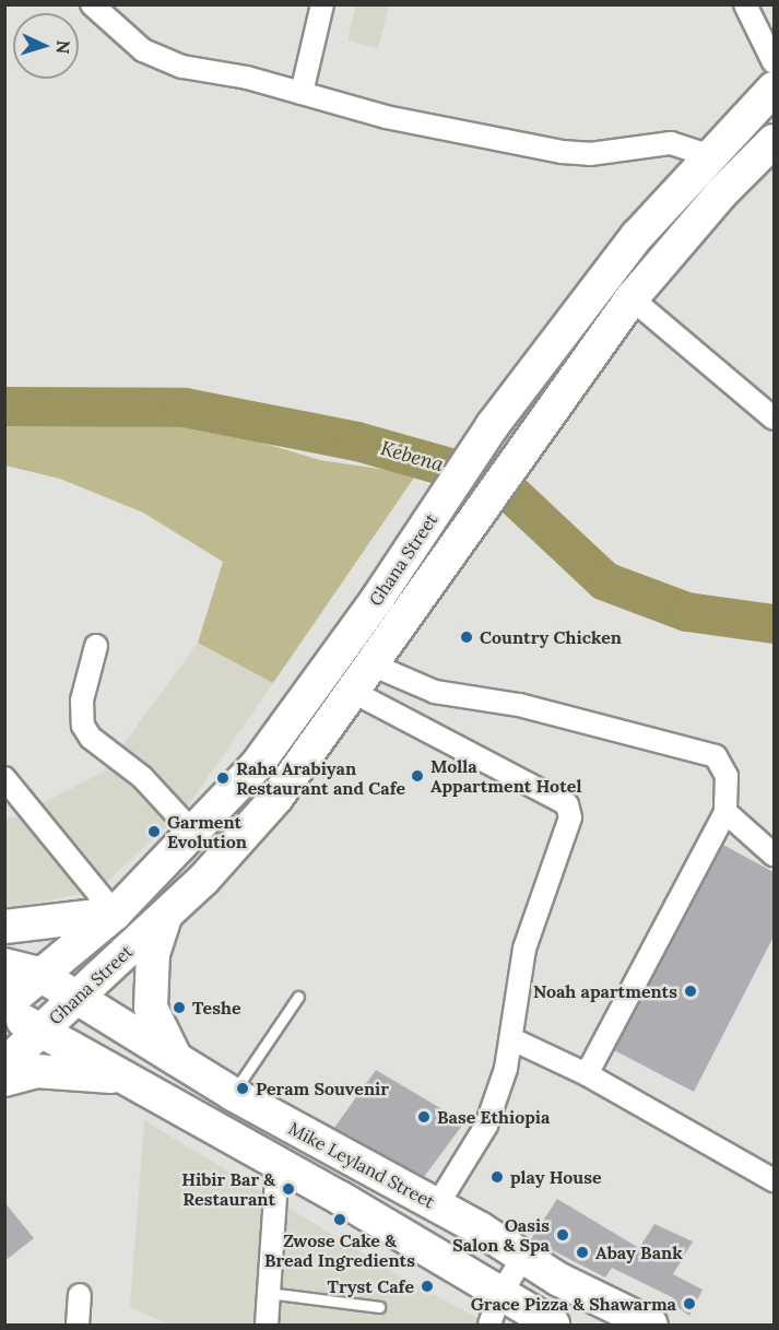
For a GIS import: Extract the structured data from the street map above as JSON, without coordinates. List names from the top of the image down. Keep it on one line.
{"streets":{"main road":["Ghana Street","Mike Leyland Street"]},"crossings":[["Ghana Street","Mike Leyland Street"]],"water":["Kebena"],"places":["Country Chicken","Molla Appartment Hotel","Raha Arabiyan Restaurant and Cafe","Garment Evolution","Noah apartments","Teshe","Peram Souvenir","Base Ethiopia","play House","Hibir Bar & Restaurant","Zwose Cake & Bread Ingredients","Oasis Salon & Spa","Abay Bank","Tryst Cafe","Grace Pizza & Shawarma"],"north":"right"}
